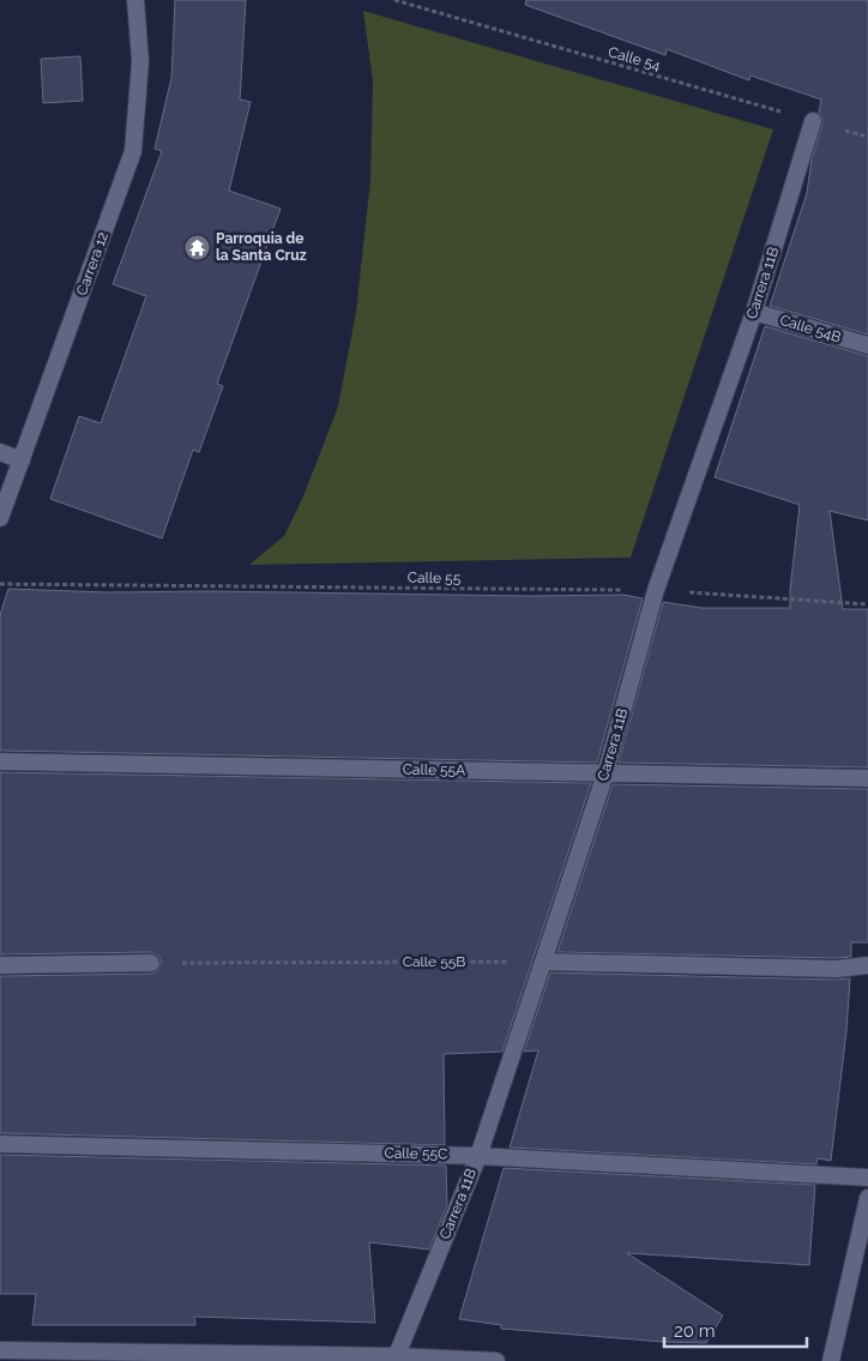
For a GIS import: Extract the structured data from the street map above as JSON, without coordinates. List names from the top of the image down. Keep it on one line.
{"streets":{"street":["Carrera 12","Carrera 11B","Calle 54B","Calle 55A","Calle 55C"],"path":["Calle 54","Calle 55","Calle 55B"]},"crossings":[["Calle 54","Carrera 11B"],["Carrera 11B","Calle 54B"],["Carrera 11B","Calle 55"],["Carrera 11B","Calle 55A"],["Carrera 11B","Calle 55B"],["Carrera 11B","Calle 55C"]],"places":{"temple":["Parroquia de la Santa Cruz"]},"scale_bar":"20 m"}
